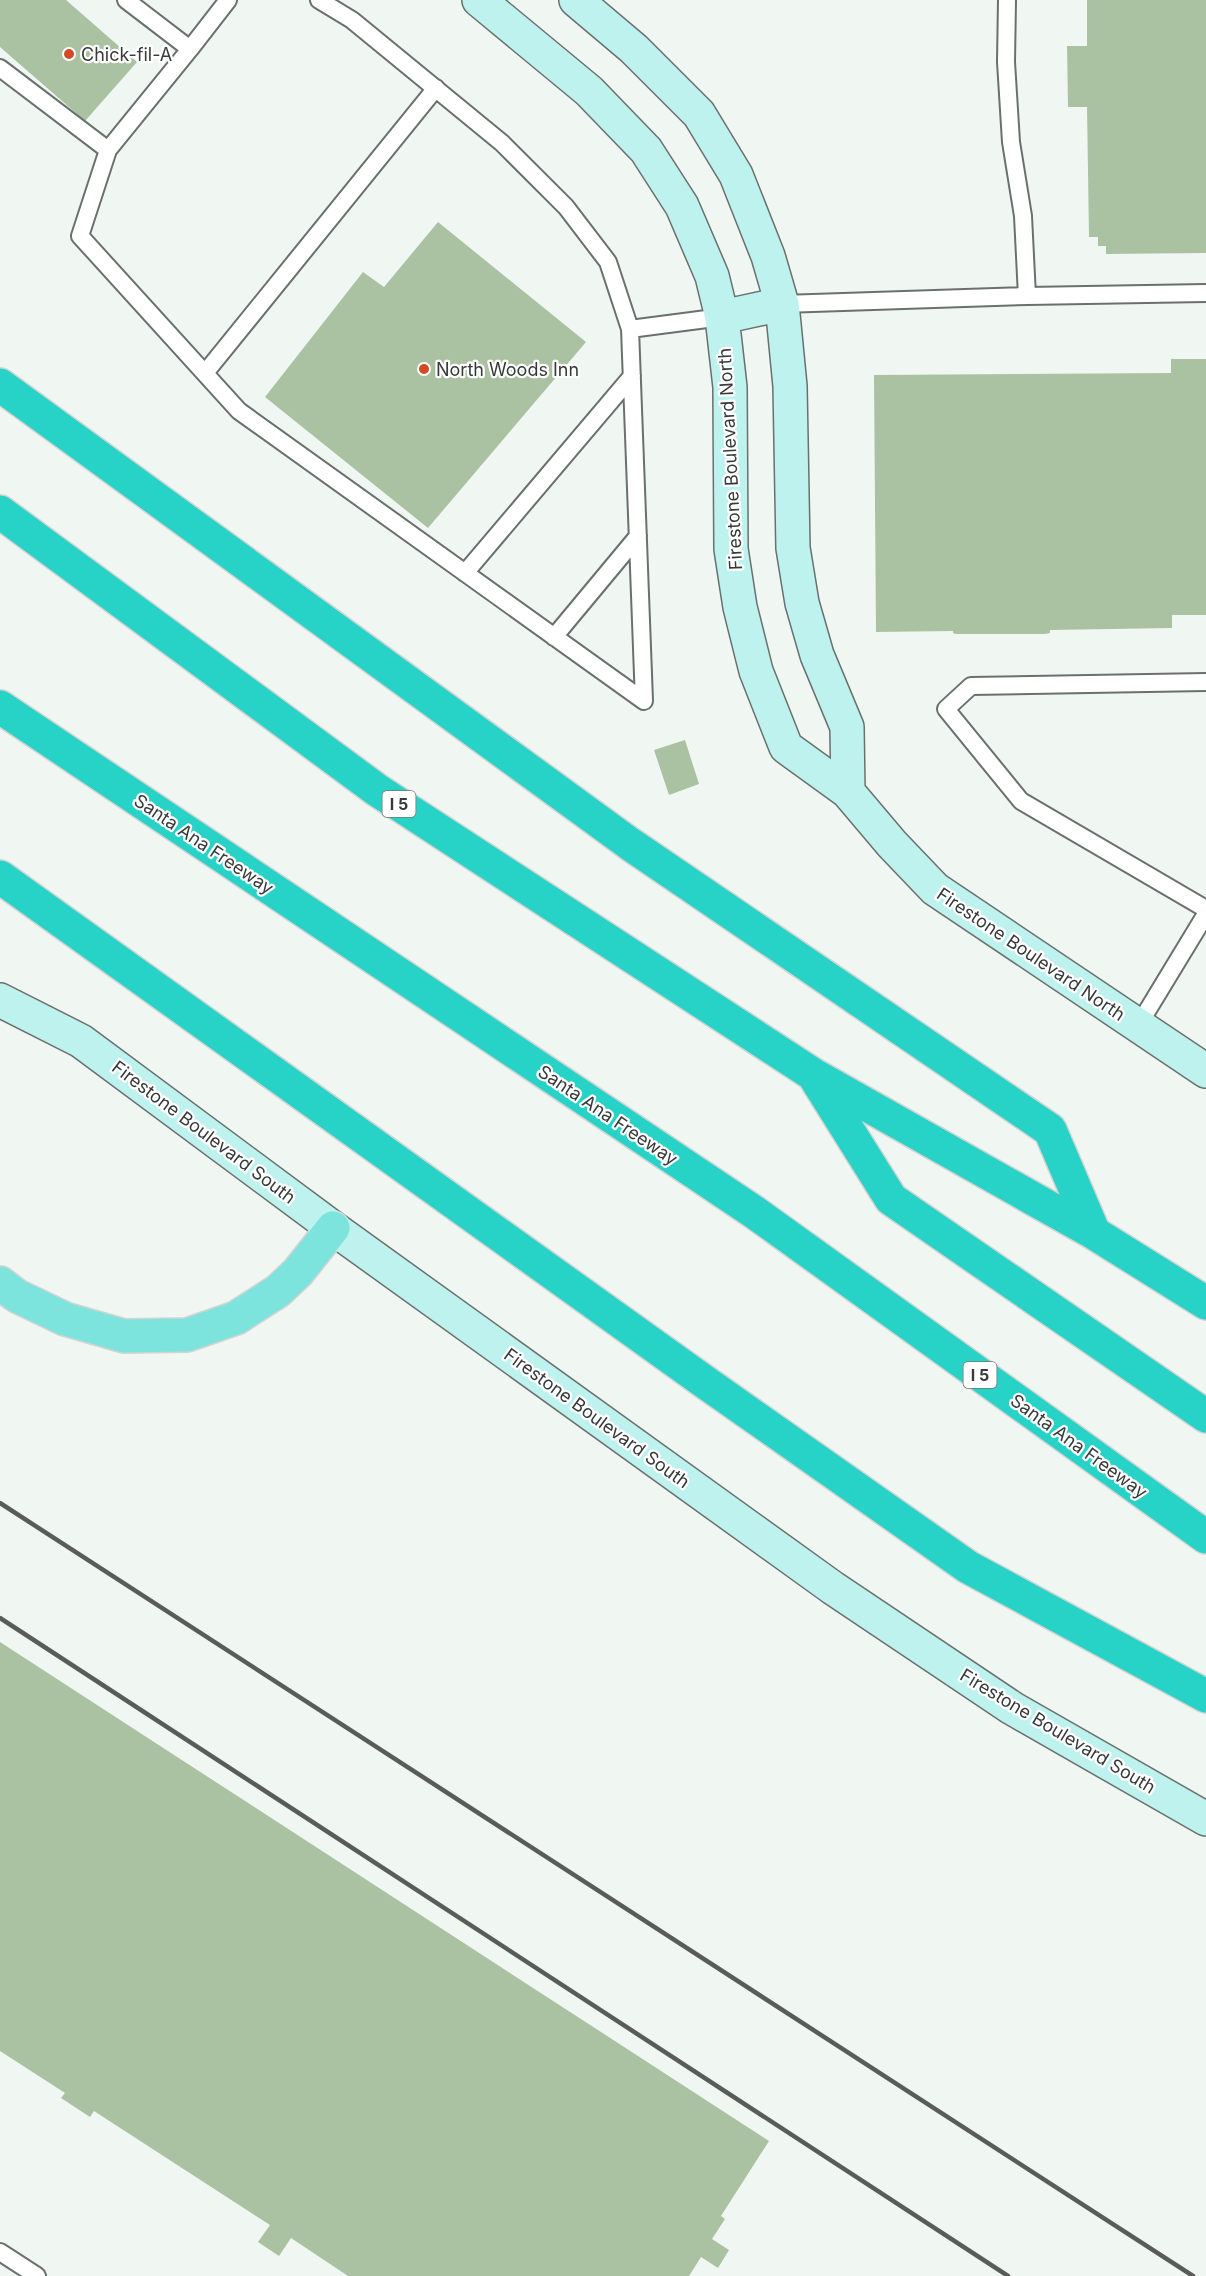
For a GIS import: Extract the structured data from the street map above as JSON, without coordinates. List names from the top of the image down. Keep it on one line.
{"streets":{"highway":["I 5","Santa Ana Freeway"],"street":["Firestone Boulevard North","Firestone Boulevard South"]},"places":["Chick-fil-A","North Woods Inn"]}
